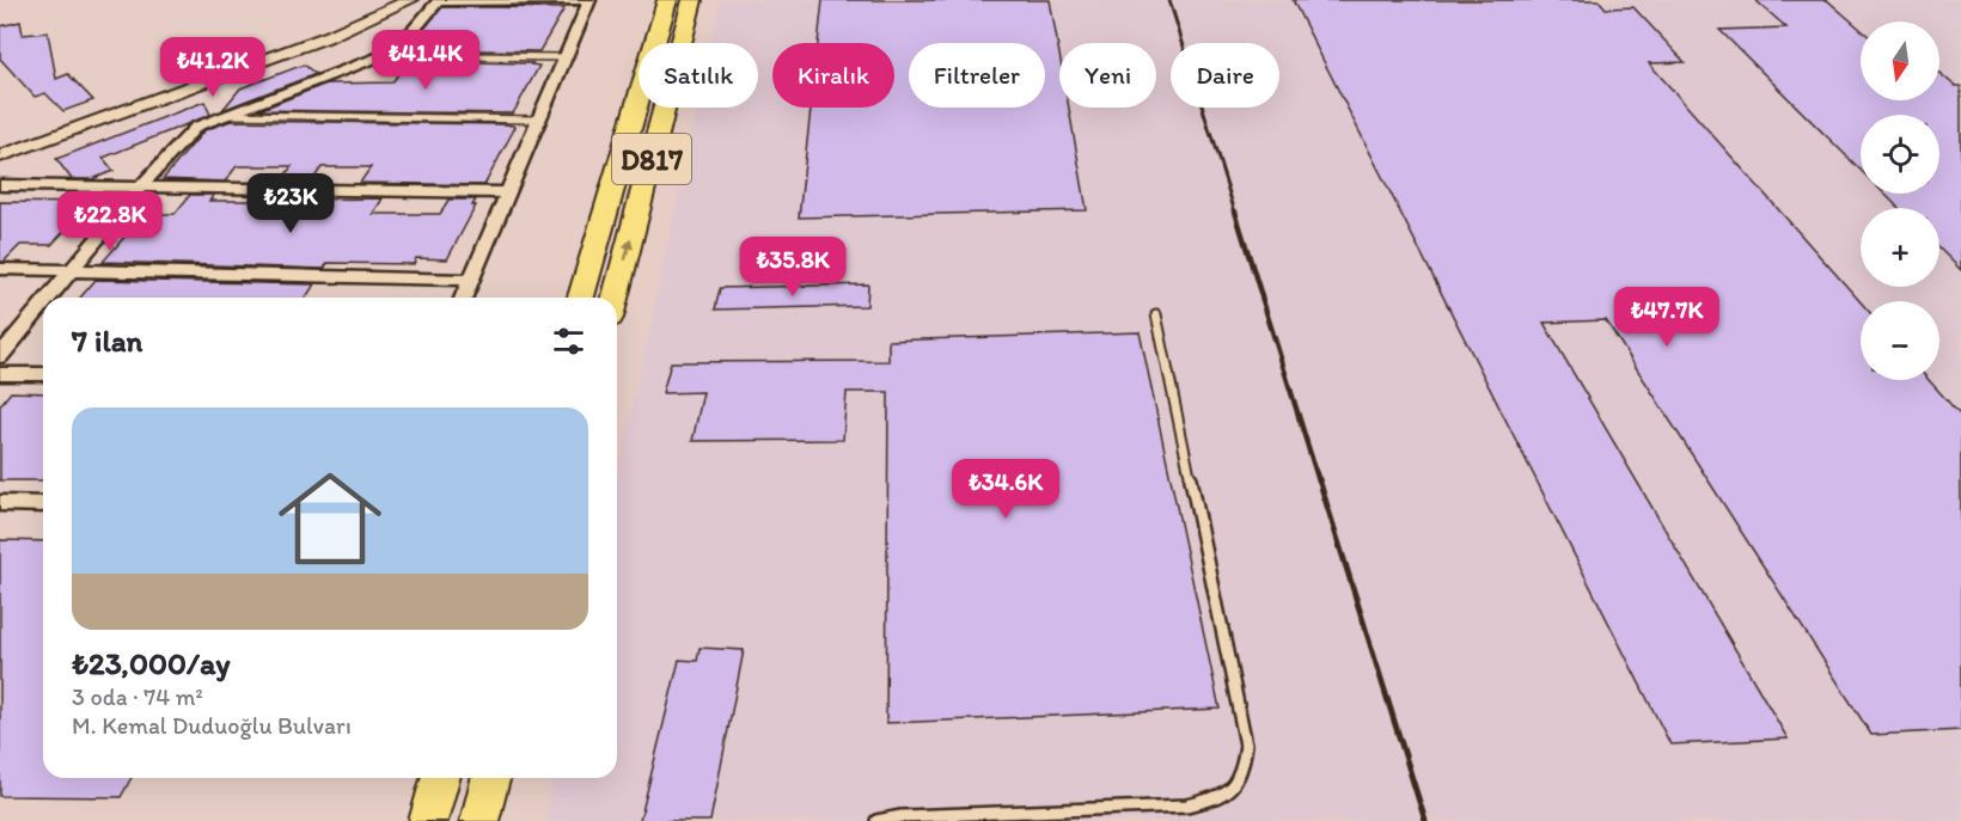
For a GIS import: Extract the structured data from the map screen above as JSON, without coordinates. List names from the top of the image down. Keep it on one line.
{"streets":{"highway":["D817"]},"north":"bottom","page":{"map_buttons":["+","−"],"price":["₺41.4K","₺41.2K","₺23K","₺22.8K","₺35.8K","₺47.7K","₺34.6K"],"chip":["Satılık","Kiralık","Filtreler","Yeni","Daire"],"heading":"7 ilan","list":[{"name":"₺23,000/ay","note":"3 oda · 74 m² · M. Kemal Duduoğlu Bulvarı"}]}}
